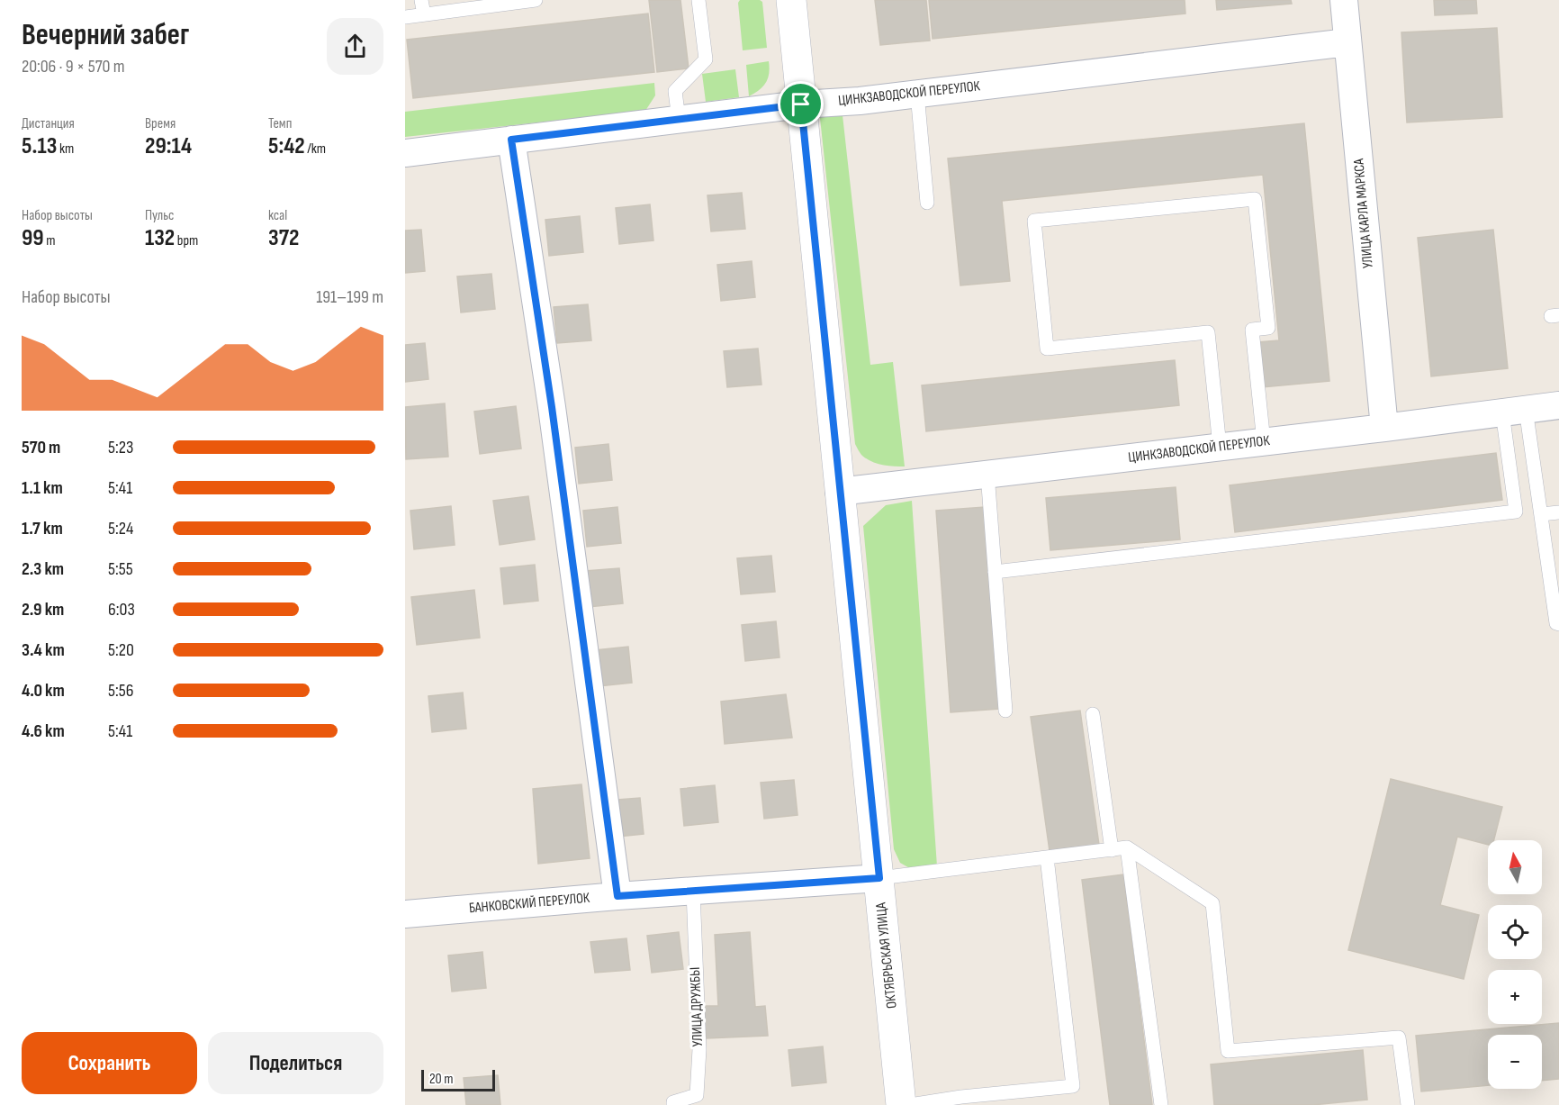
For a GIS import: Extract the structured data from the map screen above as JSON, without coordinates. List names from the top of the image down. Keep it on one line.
{"streets":{"street":["ЦИНКЗАВОДСКОЙ ПЕРЕУЛОК","УЛИЦА КАРЛА МАРКСА","БАНКОВСКИЙ ПЕРЕУЛОК","ОКТЯБРЬСКАЯ УЛИЦА"],"lane":["УЛИЦА ДРУЖБЫ"]},"crossings":[["ЦИНКЗАВОДСКОЙ ПЕРЕУЛОК","УЛИЦА КАРЛА МАРКСА"],["ЦИНКЗАВОДСКОЙ ПЕРЕУЛОК","ОКТЯБРЬСКАЯ УЛИЦА"],["БАНКОВСКИЙ ПЕРЕУЛОК","ОКТЯБРЬСКАЯ УЛИЦА"],["БАНКОВСКИЙ ПЕРЕУЛОК","УЛИЦА ДРУЖБЫ"]],"scale_bar":"20 m","north":"top","page":{"heading":["Вечерний забег","20:06 · 9 × 570 m"],"stats":[["Дистанция","5.13 km"],["Время","29:14"],["Темп","5:42 /km"],["Набор высоты","99 m"],["Пульс","132 bpm"],["kcal","372"]],"chart":["Набор высоты","191–199 m"],"list":[{"name":"570 m","note":"5:23"},{"name":"1.1 km","note":"5:41"},{"name":"1.7 km","note":"5:24"},{"name":"2.3 km","note":"5:55"},{"name":"2.9 km","note":"6:03"},{"name":"3.4 km","note":"5:20"},{"name":"4.0 km","note":"5:56"},{"name":"4.6 km","note":"5:41"}],"map_buttons":["+","−"],"buttons":["Сохранить","Поделиться"],"scale":"20 m"}}
